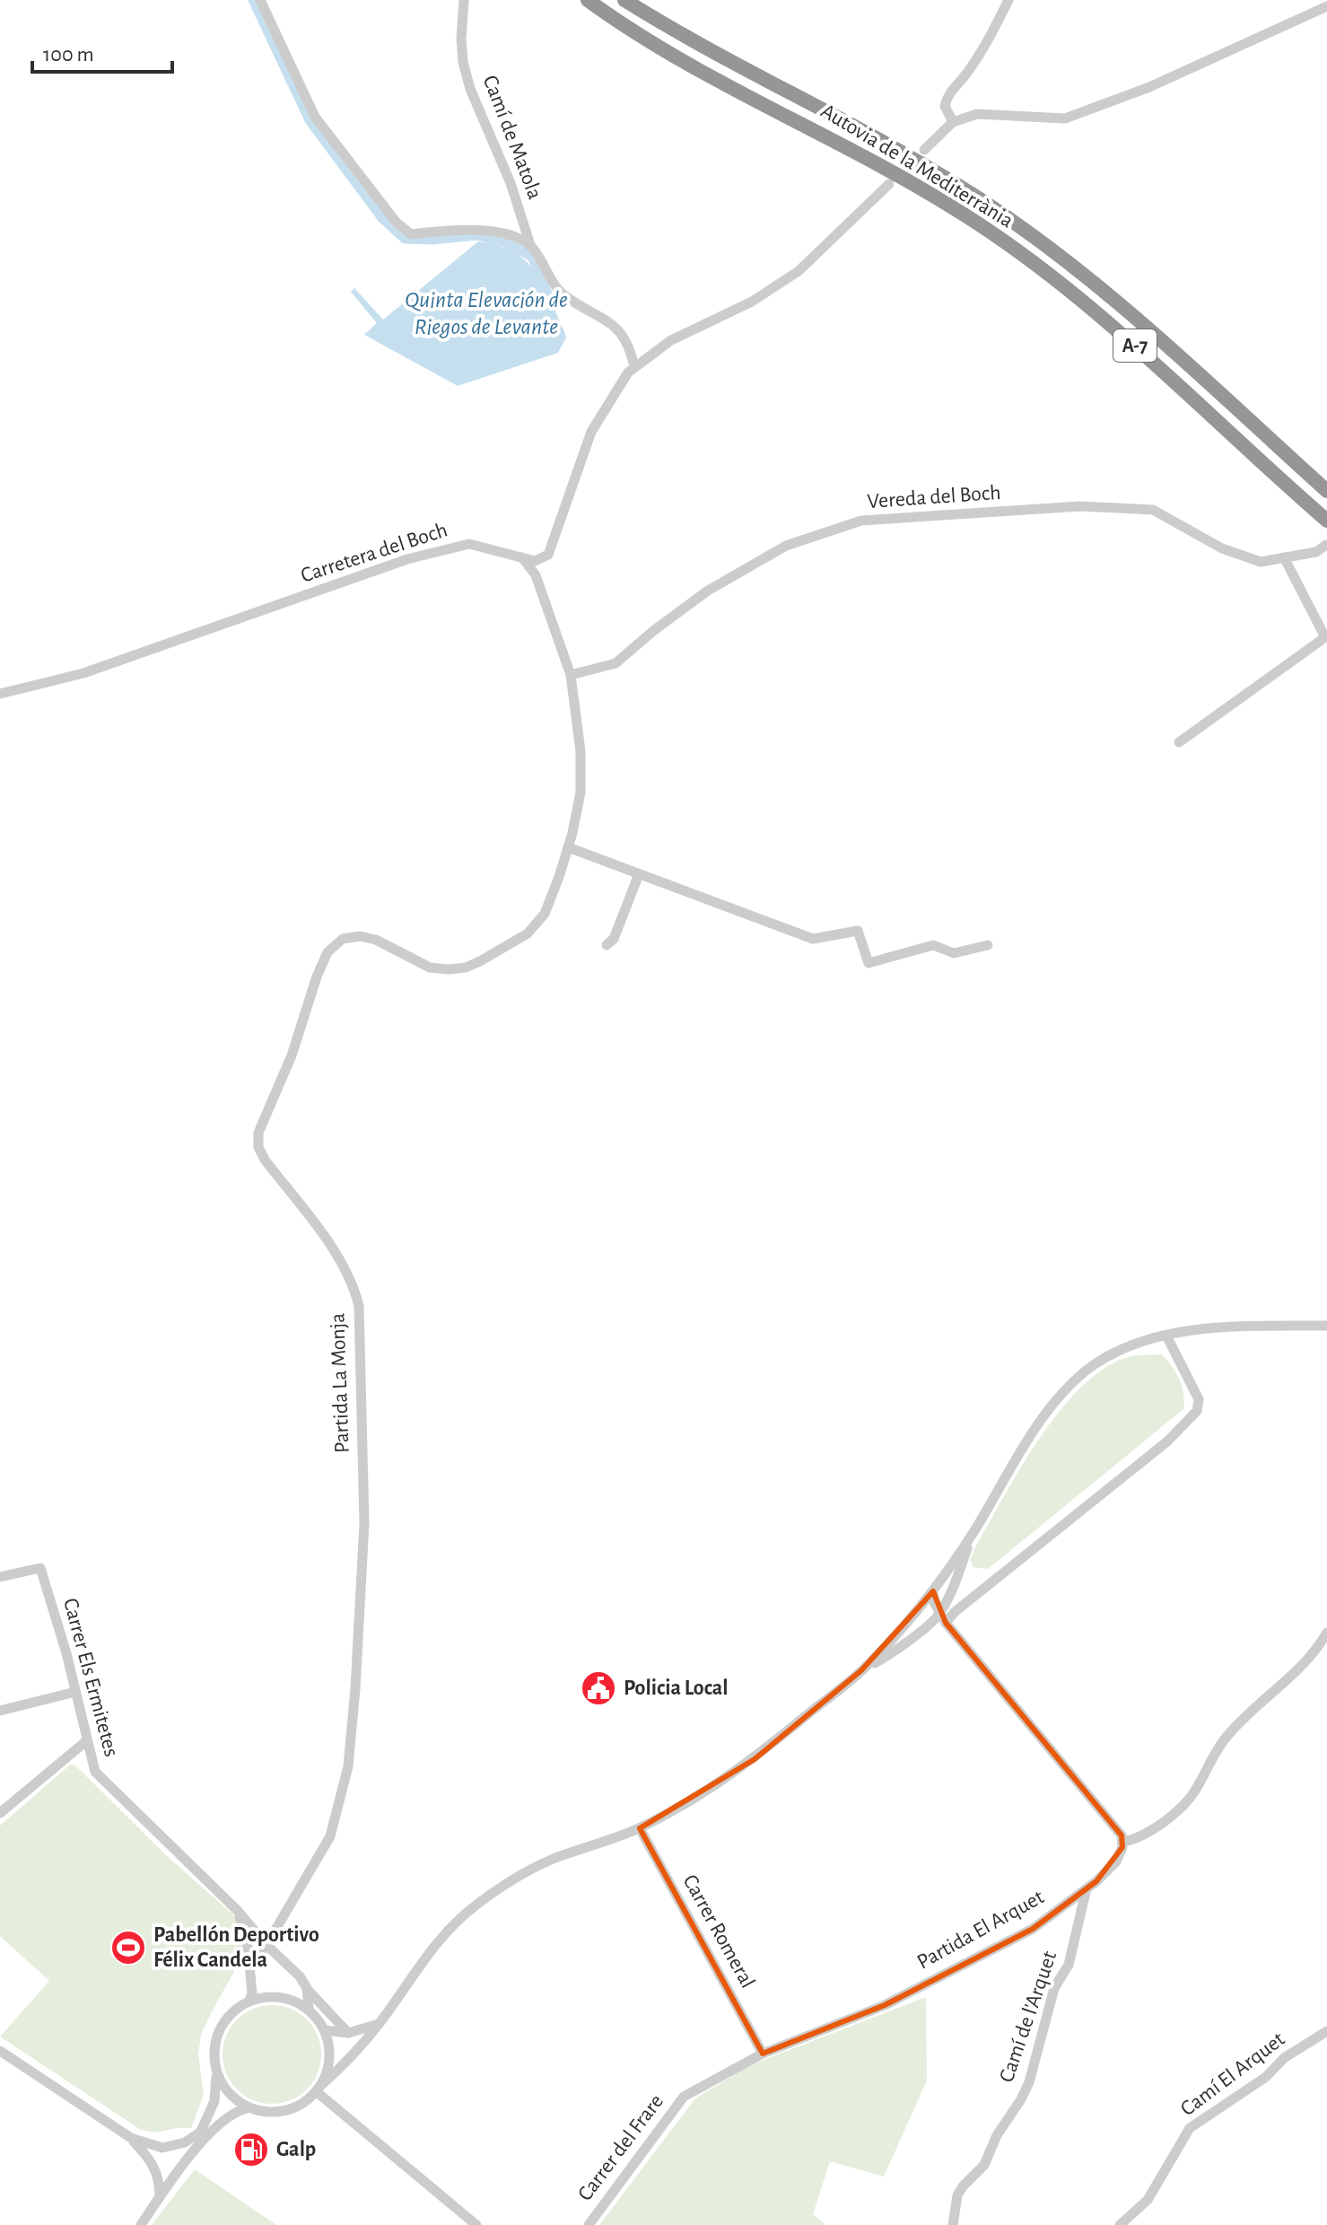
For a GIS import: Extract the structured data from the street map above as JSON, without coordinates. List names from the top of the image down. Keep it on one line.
{"streets":{"highway":["Autovia de la Mediterrània","A-7"],"street":["Camí de Matola","Vereda del Boch","Carretera del Boch","Partida La Monja","Carrer Els Ermitetes","Partida El Arquet","Carrer Romeral","Camí de l'Arquet","Camí El Arquet","Carrer del Frare"]},"crossings":[["Partida La Monja","Carrer Els Ermitetes"],["Partida El Arquet","Carrer Romeral"],["Partida El Arquet","Camí de l'Arquet"],["Partida El Arquet","Carrer del Frare"],["Carrer Romeral","Carrer del Frare"]],"water":["Quinta Elevación de Riegos de Levante"],"places":{"public building":["Policia Local"],"sports":["Pabellón Deportivo Félix Candela"],"fuel station":["Galp"]},"scale_bar":"100 m"}
